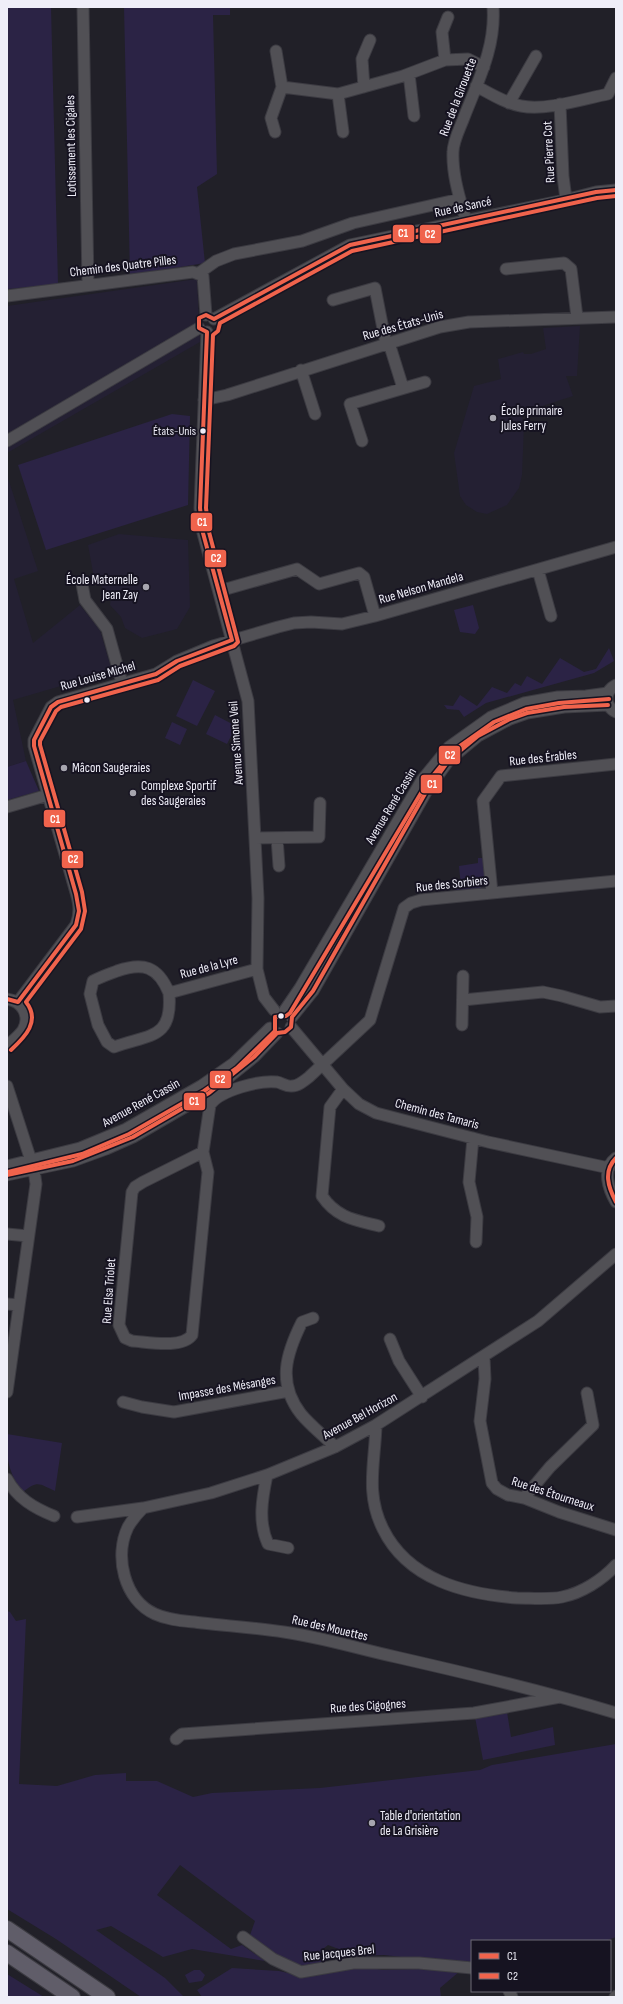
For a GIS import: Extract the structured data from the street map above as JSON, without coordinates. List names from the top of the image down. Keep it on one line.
{"streets":{"street":["Rue de la Girouette","Lotissement les Cigales","Rue Pierre Cot","Rue de Sancé","Chemin des Quatre Pilles","Rue des États-Unis","Rue Nelson Mandela","Rue Louise Michel","Avenue Simone Veil","Rue des Érables","Avenue René Cassin","Rue des Sorbiers","Rue de la Lyre","Chemin des Tamaris","Rue Elsa Triolet","Impasse des Mésanges","Avenue Bel Horizon","Rue des Étourneaux","Rue des Mouettes","Rue des Cigognes","Rue Jacques Brel"]},"crossings":[["Rue de la Girouette","Rue Pierre Cot"],["Rue de la Girouette","Rue de Sancé"],["Lotissement les Cigales","Chemin des Quatre Pilles"],["Rue Pierre Cot","Rue de Sancé"],["Rue des États-Unis","Avenue Simone Veil"],["Rue Nelson Mandela","Rue Louise Michel"],["Rue Nelson Mandela","Avenue Simone Veil"],["Rue Louise Michel","Avenue Simone Veil"],["Avenue Simone Veil","Rue de la Lyre"],["Rue des Érables","Rue des Sorbiers"],["Avenue René Cassin","Chemin des Tamaris"],["Rue des Sorbiers","Chemin des Tamaris"],["Rue des Sorbiers","Rue Elsa Triolet"],["Chemin des Tamaris","Rue Elsa Triolet"],["Avenue Bel Horizon","Rue des Étourneaux"],["Avenue Bel Horizon","Rue des Mouettes"],["Rue des Mouettes","Rue des Cigognes"]],"places":["École primaire Jules Ferry","États-Unis","École Maternelle Jean Zay","Mâcon Saugeraies","Complexe Sportif des Saugeraies","Table d'orientation de La Grisière"],"lines":["transit line C1","transit line C2"],"legend":["C1","C2"]}
